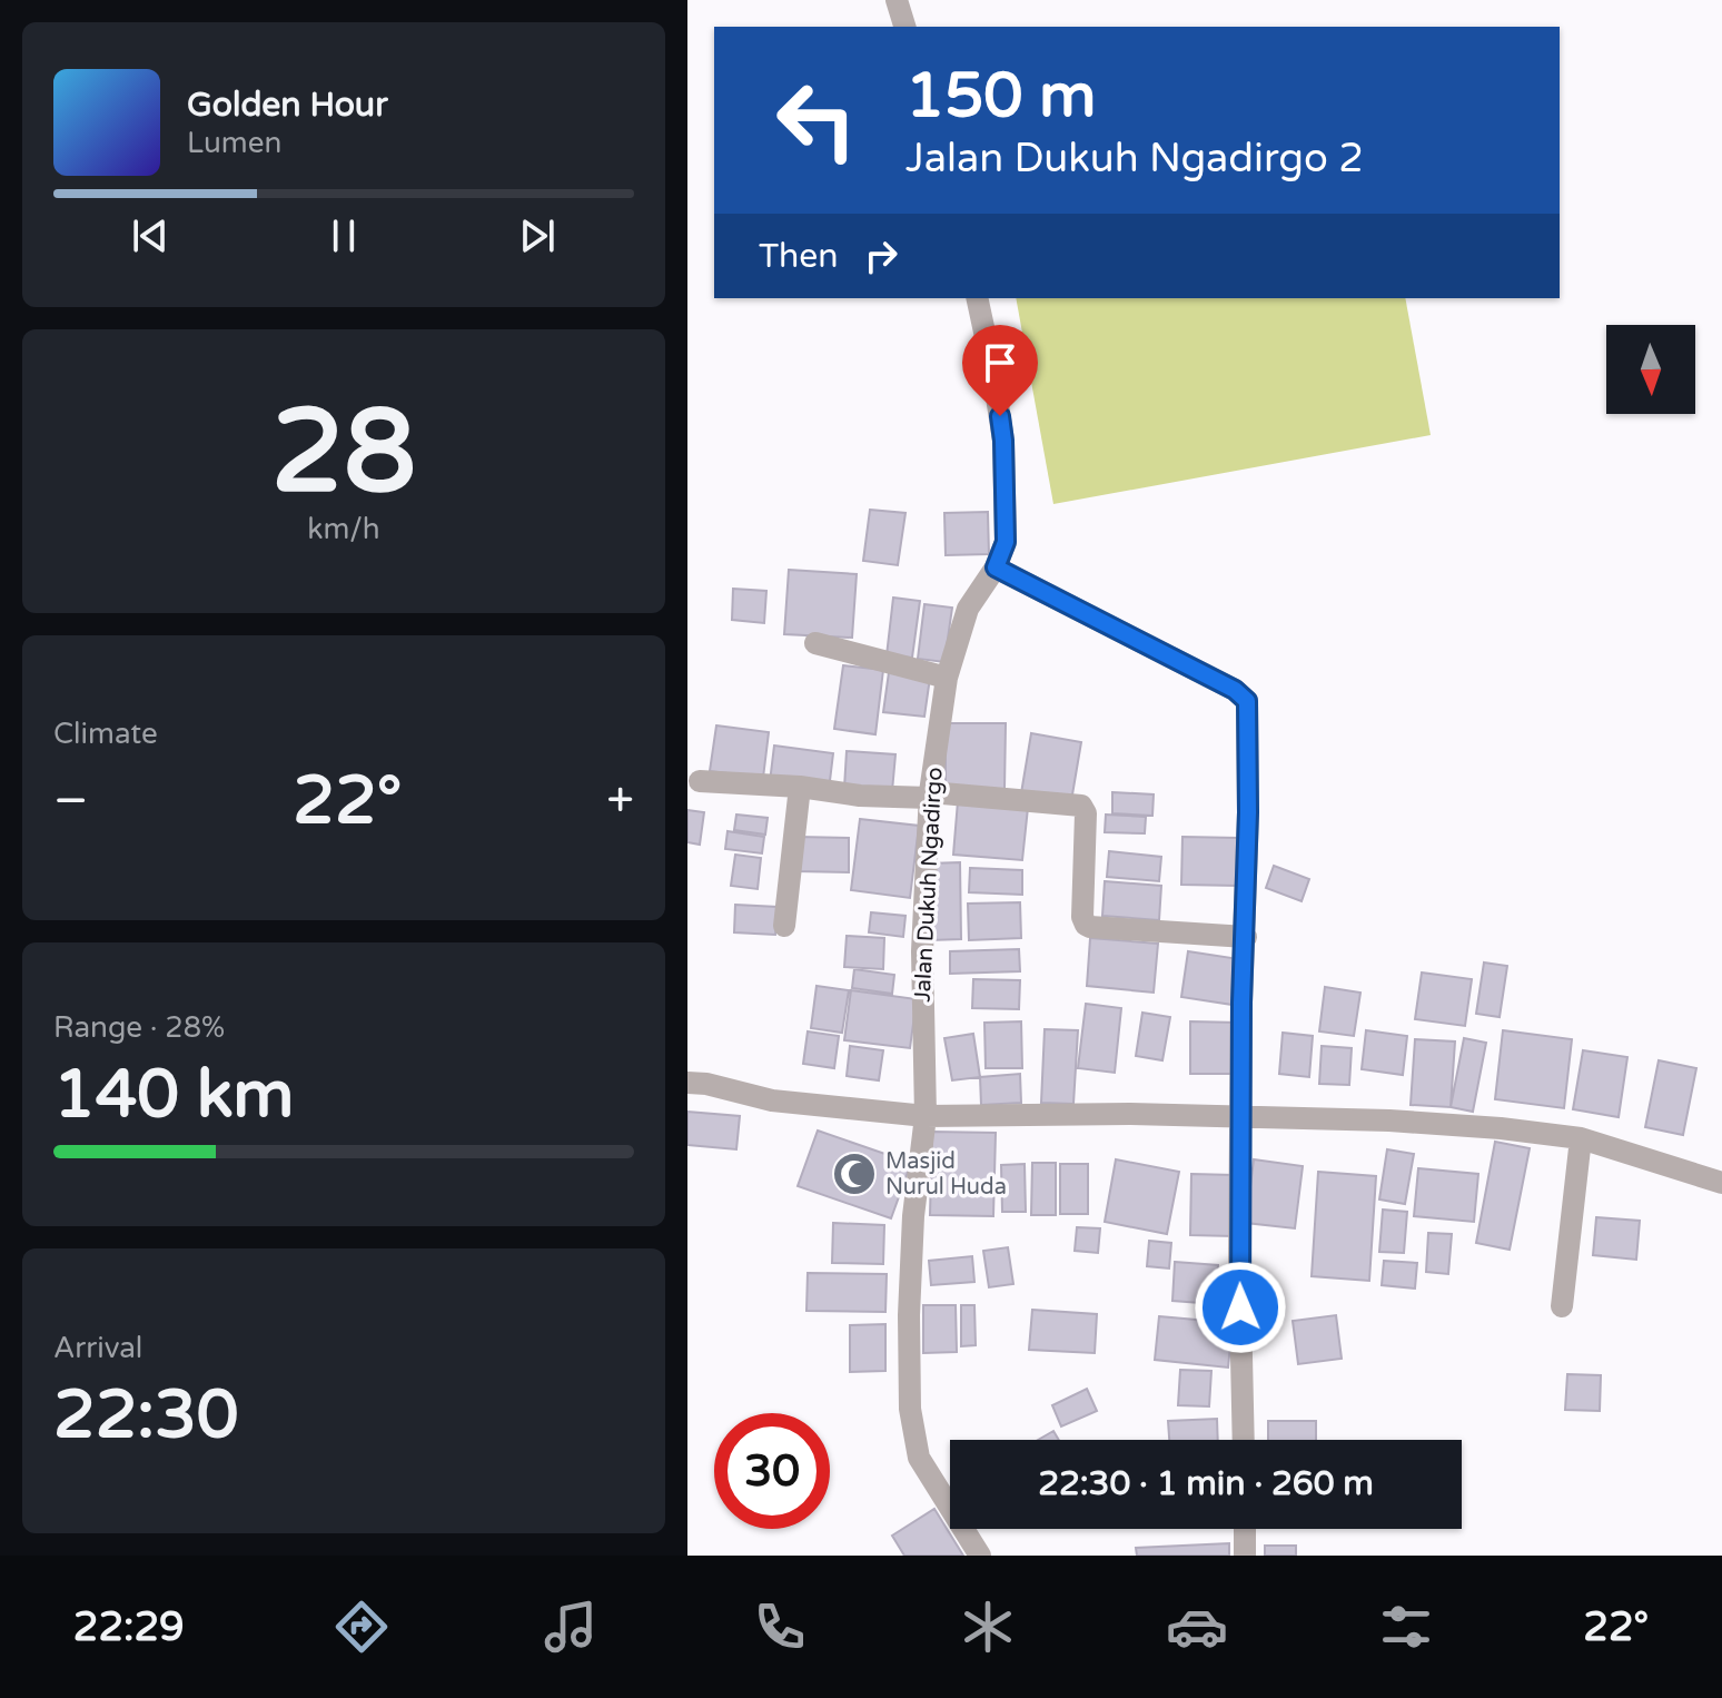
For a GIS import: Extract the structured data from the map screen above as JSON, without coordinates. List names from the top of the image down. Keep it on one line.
{"streets":{"street":["Jalan Dukuh Ngadirgo"]},"places":{"mosque":["Masjid Nurul Huda"]},"north":"bottom","page":{"turn":["150 m","Jalan Dukuh Ngadirgo 2"],"song":["Golden Hour","Lumen"],"then":"Then","tile":[["28","km/h"],"Climate",["Range · 28%","140 km"],["Arrival","22:30"]],"heat":["−","22°","+"],"limit":"30","trip":"22:30 · 1 min · 260 m","tabs":["22:29","22°"]}}
